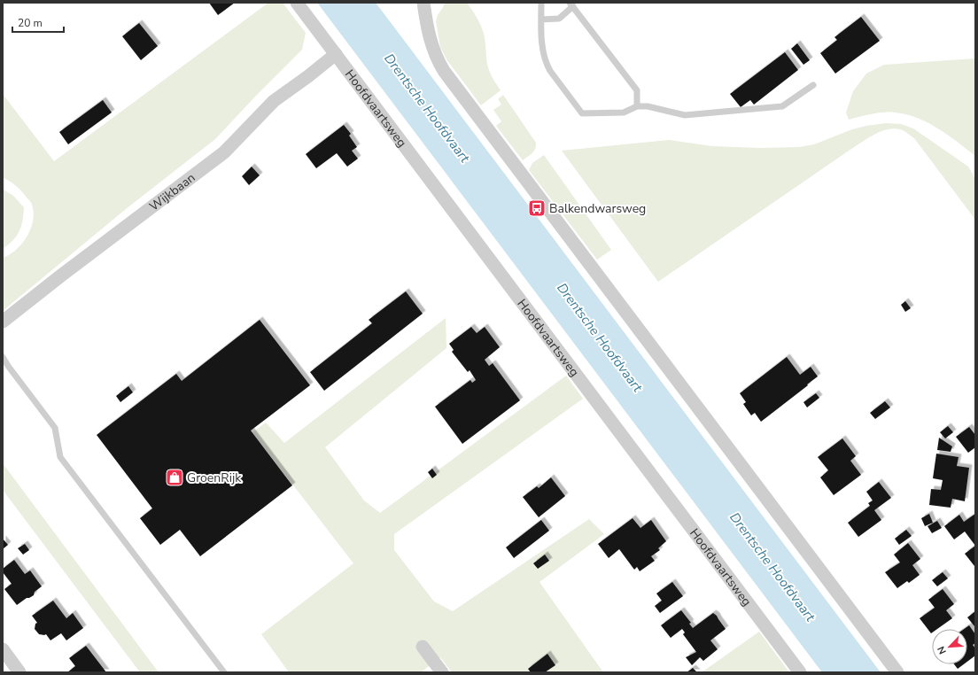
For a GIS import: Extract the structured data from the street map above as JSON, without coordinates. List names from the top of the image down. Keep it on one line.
{"streets":{"street":["Hoofdvaartsweg","Wijkbaan"]},"crossings":[["Hoofdvaartsweg","Wijkbaan"]],"water":["Drentsche Hoofdvaart"],"places":{"bus stop":["Balkendwarsweg"],"shop":["GroenRijk"]},"scale_bar":"20 m","north":"bottom left"}
